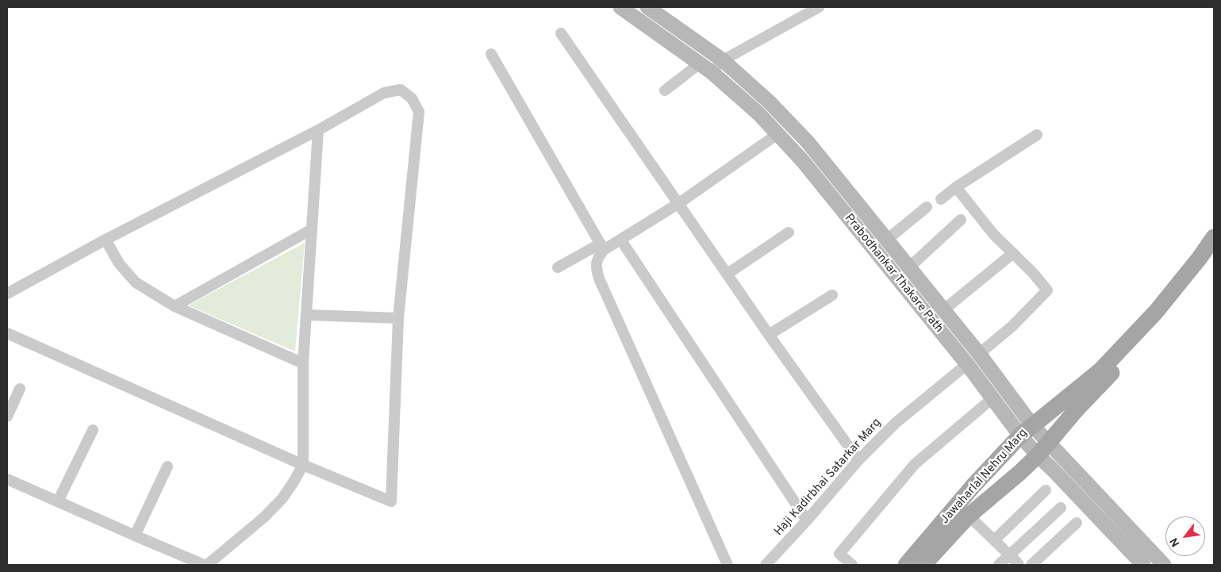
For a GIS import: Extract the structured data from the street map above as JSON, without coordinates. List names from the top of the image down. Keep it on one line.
{"streets":{"main road":["Prabodhankar Thakare Path","Jawaharlal Nehru Marg"],"street":["Haji Kadirbhai Satarkar Marg"]},"crossings":[["Prabodhankar Thakare Path","Jawaharlal Nehru Marg"],["Prabodhankar Thakare Path","Haji Kadirbhai Satarkar Marg"]],"north":"bottom left"}
